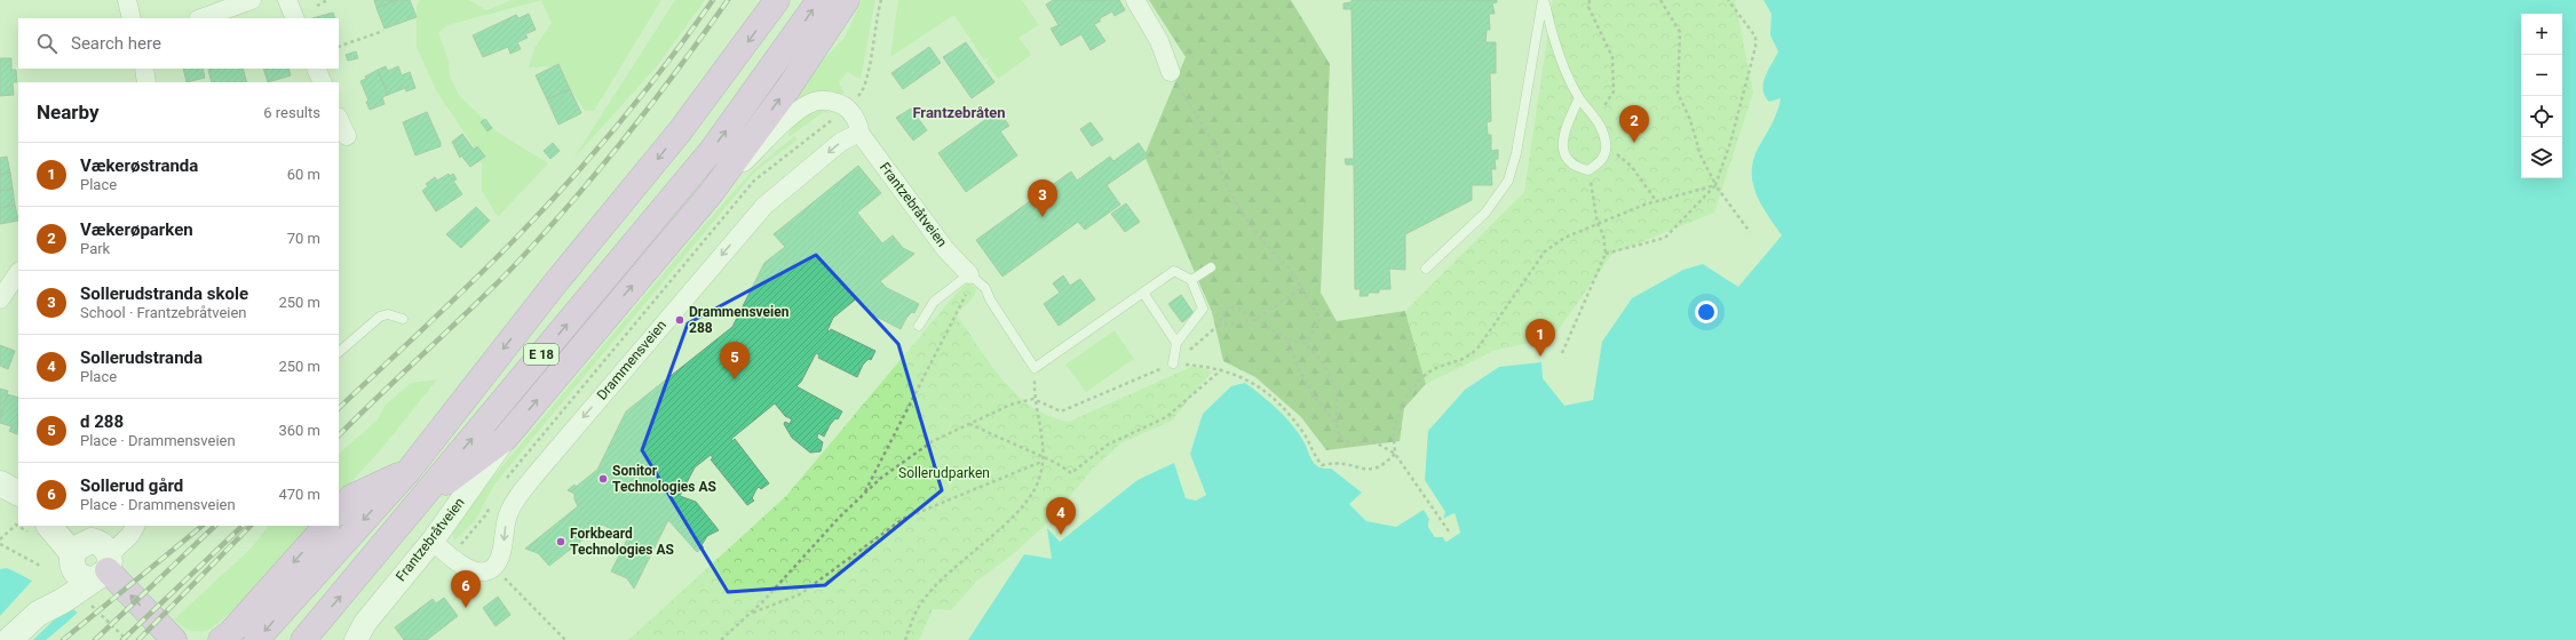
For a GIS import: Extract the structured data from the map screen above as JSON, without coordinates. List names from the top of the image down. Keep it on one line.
{"streets":{"highway":["E 18"],"street":["Frantzebråtveien","Drammensveien"]},"crossings":[["Frantzebråtveien","Drammensveien"]],"one_way":["Drammensveien"],"districts":["Frantzebråten"],"parks":["Sollerudparken"],"places":["Drammensveien 288","Sonitor Technologies AS","Forkbeard Technologies AS"],"page":{"map_buttons":["+","−"],"search":"Search here","heading":["Nearby","6 results"],"pins":["2","3","1","5","4","6"],"list":[{"mark":"1","name":"Vækerøstranda","note":"Place","value":"60 m"},{"mark":"2","name":"Vækerøparken","note":"Park","value":"70 m"},{"mark":"3","name":"Sollerudstranda skole","note":"School · Frantzebråtveien","value":"250 m"},{"mark":"4","name":"Sollerudstranda","note":"Place","value":"250 m"},{"mark":"5","name":"d 288","note":"Place · Drammensveien","value":"360 m"},{"mark":"6","name":"Sollerud gård","note":"Place · Drammensveien","value":"470 m"}]}}
